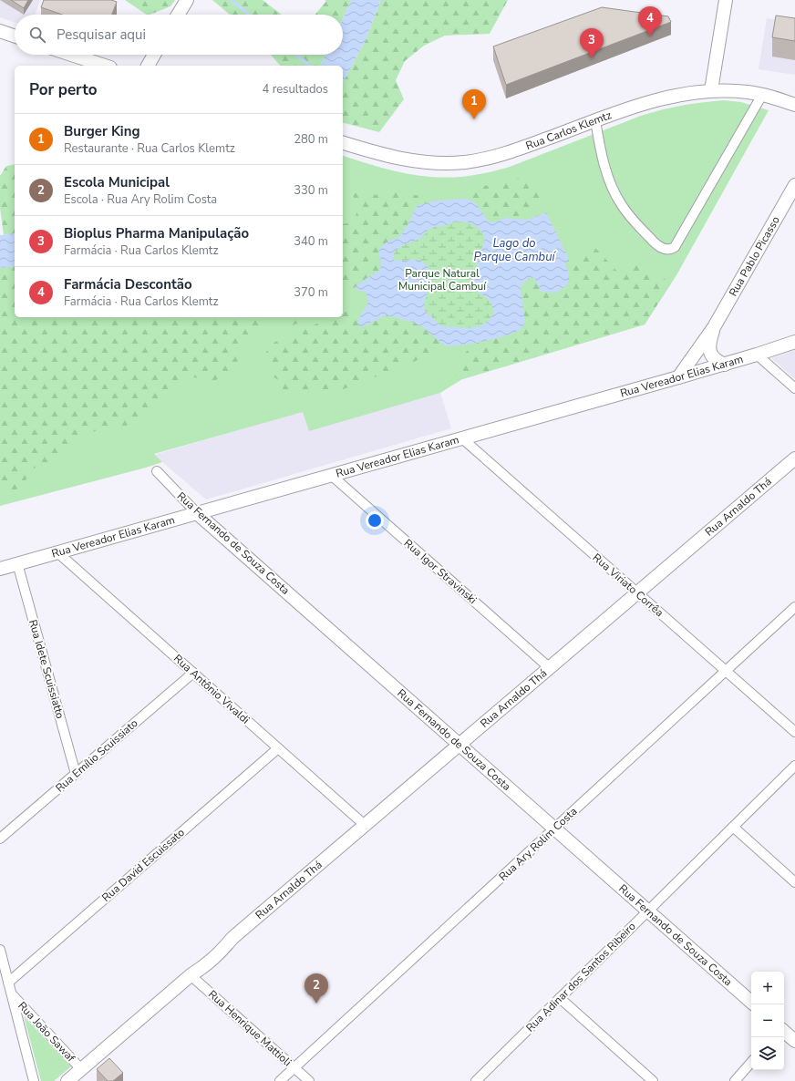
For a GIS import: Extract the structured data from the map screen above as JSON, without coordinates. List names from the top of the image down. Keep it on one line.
{"streets":{"main road":["Rua Carlos Klemtz","Rua Pablo Picasso","Rua Vereador Elias Karam","Rua Arnaldo Thá","Rua Fernando de Souza Costa"],"street":["Rua Igor Stravinski","Rua Viriato Corrêa","Rua Idete Scuissiatto","Rua Antônio Vivaldi","Rua Emílio Scuissiato","Rua Ary Rolim Costa","Rua David Escuissato","Rua Adinar dos Santos Ribeiro","Rua Henrique Mattioli","Rua João Sawaf"]},"crossings":[["Rua Pablo Picasso","Rua Vereador Elias Karam"],["Rua Vereador Elias Karam","Rua Fernando de Souza Costa"],["Rua Vereador Elias Karam","Rua Igor Stravinski"],["Rua Vereador Elias Karam","Rua Viriato Corrêa"],["Rua Vereador Elias Karam","Rua Idete Scuissiatto"],["Rua Vereador Elias Karam","Rua Antônio Vivaldi"],["Rua Arnaldo Thá","Rua Fernando de Souza Costa"],["Rua Arnaldo Thá","Rua Igor Stravinski"],["Rua Arnaldo Thá","Rua Viriato Corrêa"],["Rua Arnaldo Thá","Rua Antônio Vivaldi"],["Rua Arnaldo Thá","Rua Henrique Mattioli"],["Rua Arnaldo Thá","Rua João Sawaf"],["Rua Fernando de Souza Costa","Rua Ary Rolim Costa"],["Rua Fernando de Souza Costa","Rua Adinar dos Santos Ribeiro"],["Rua Viriato Corrêa","Rua Ary Rolim Costa"],["Rua Idete Scuissiatto","Rua Emílio Scuissiato"],["Rua Antônio Vivaldi","Rua Emílio Scuissiato"],["Rua Antônio Vivaldi","Rua David Escuissato"],["Rua Ary Rolim Costa","Rua Henrique Mattioli"]],"water":["Lago do Parque Cambuí"],"parks":["Parque Natural Municipal Cambuí"],"page":{"pins":["4","3","1","2"],"search":"Pesquisar aqui","heading":["Por perto","4 resultados"],"list":[{"mark":"1","name":"Burger King","note":"Restaurante · Rua Carlos Klemtz","value":"280 m"},{"mark":"2","name":"Escola Municipal","note":"Escola · Rua Ary Rolim Costa","value":"330 m"},{"mark":"3","name":"Bioplus Pharma Manipulação","note":"Farmácia · Rua Carlos Klemtz","value":"340 m"},{"mark":"4","name":"Farmácia Descontão","note":"Farmácia · Rua Carlos Klemtz","value":"370 m"}],"map_buttons":["+","−"]}}
